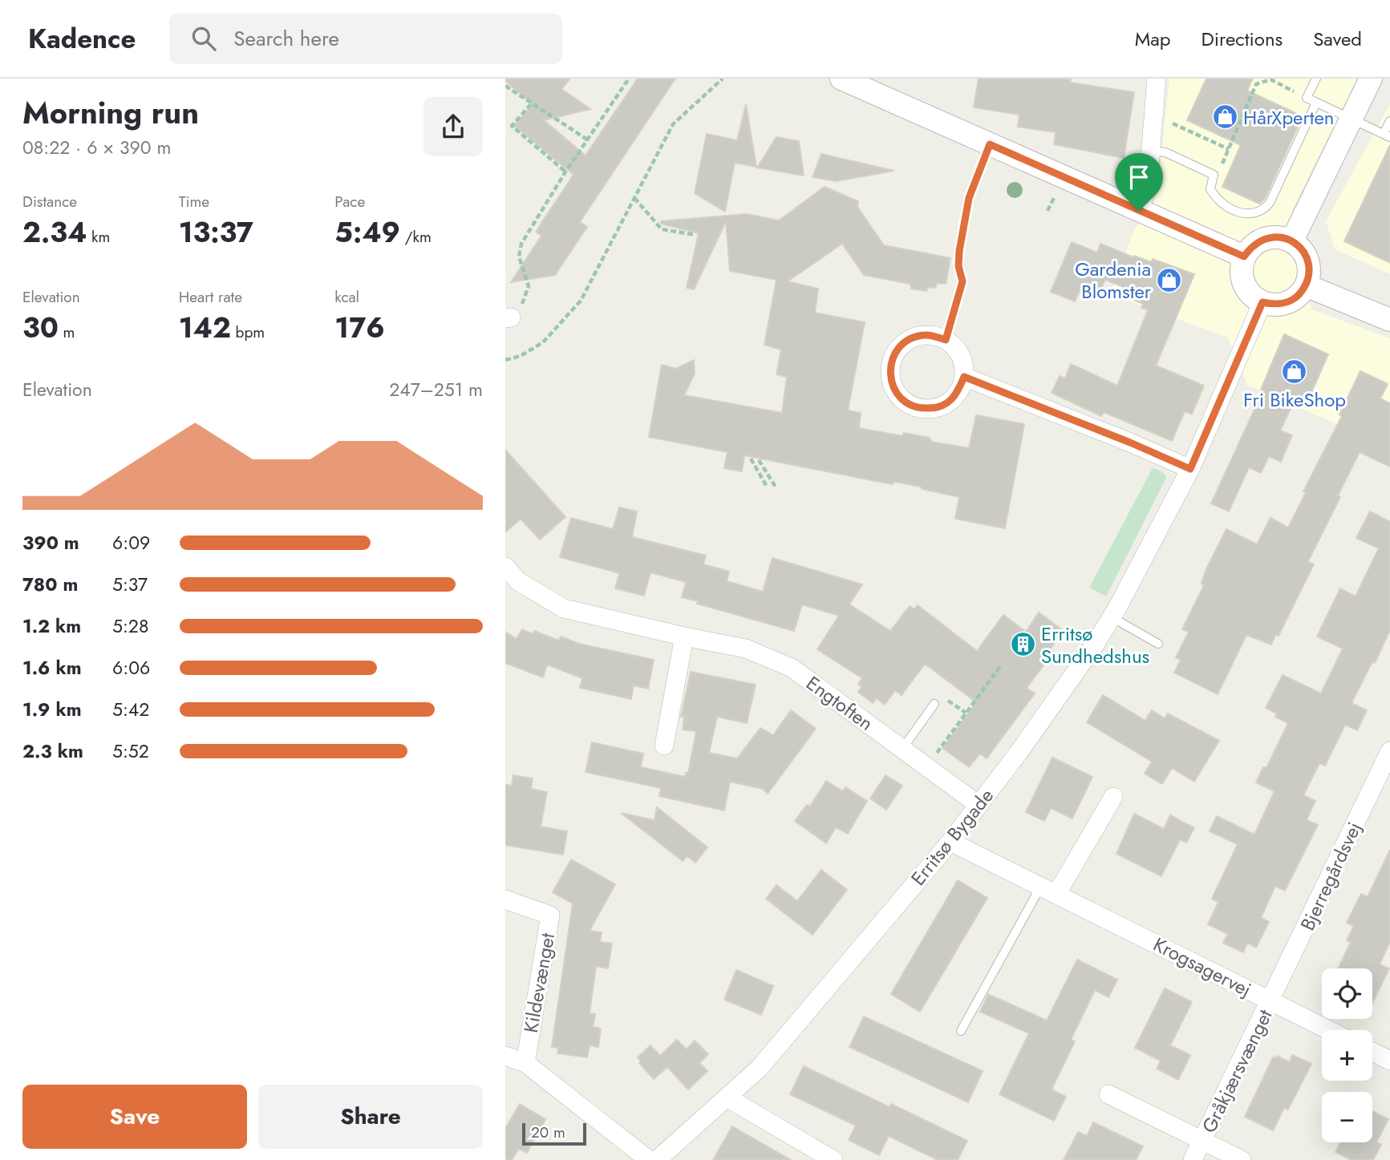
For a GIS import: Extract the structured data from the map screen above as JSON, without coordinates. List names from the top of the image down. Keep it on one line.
{"streets":{"street":["Engtoften","Erritsø Bygade","Bjerregårdsvej","Krogsagervej","Kildevænget","Gråkjærsvænget"]},"crossings":[["Engtoften","Erritsø Bygade"],["Erritsø Bygade","Krogsagervej"],["Bjerregårdsvej","Krogsagervej"],["Bjerregårdsvej","Gråkjærsvænget"],["Krogsagervej","Gråkjærsvænget"]],"places":{"shop":["HårXperten","Gardenia Blomster","Fri BikeShop"],"building":["Erritsø Sundhedshus"]},"scale_bar":"20 m","page":{"header":"Kadence","search":"Search here","nav":["Map","Directions","Saved"],"heading":["Morning run","08:22 · 6 × 390 m"],"stats":[["Distance","2.34 km"],["Time","13:37"],["Pace","5:49 /km"],["Elevation","30 m"],["Heart rate","142 bpm"],["kcal","176"]],"chart":["Elevation","247–251 m"],"list":[{"name":"390 m","note":"6:09"},{"name":"780 m","note":"5:37"},{"name":"1.2 km","note":"5:28"},{"name":"1.6 km","note":"6:06"},{"name":"1.9 km","note":"5:42"},{"name":"2.3 km","note":"5:52"}],"map_buttons":["+","−"],"buttons":["Save","Share"],"scale":"20 m"}}
